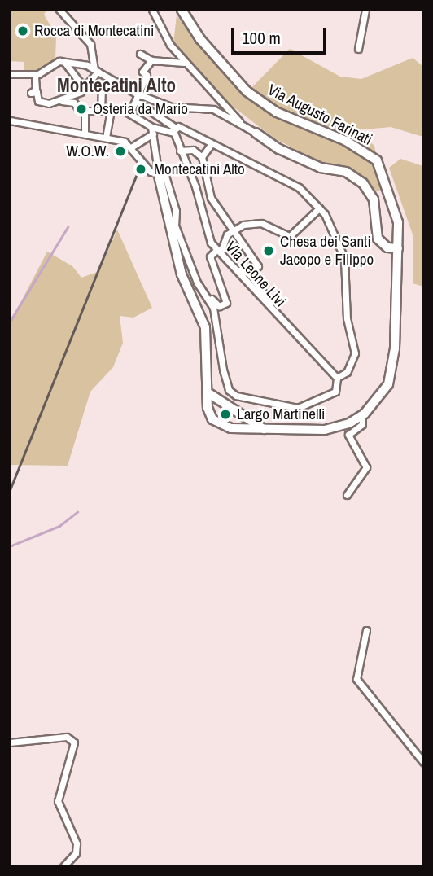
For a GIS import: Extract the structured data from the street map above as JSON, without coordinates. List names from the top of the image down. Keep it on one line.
{"streets":{"street":["Via Augusto Farinati","Via Leone Livi"]},"districts":["Montecatini Alto"],"places":["Rocca di Montecatini","Osteria da Mario","W.O.W.","Montecatini Alto","Chesa dei Santi Jacopo e Filippo","Largo Martinelli"],"scale_bar":"100 m"}
